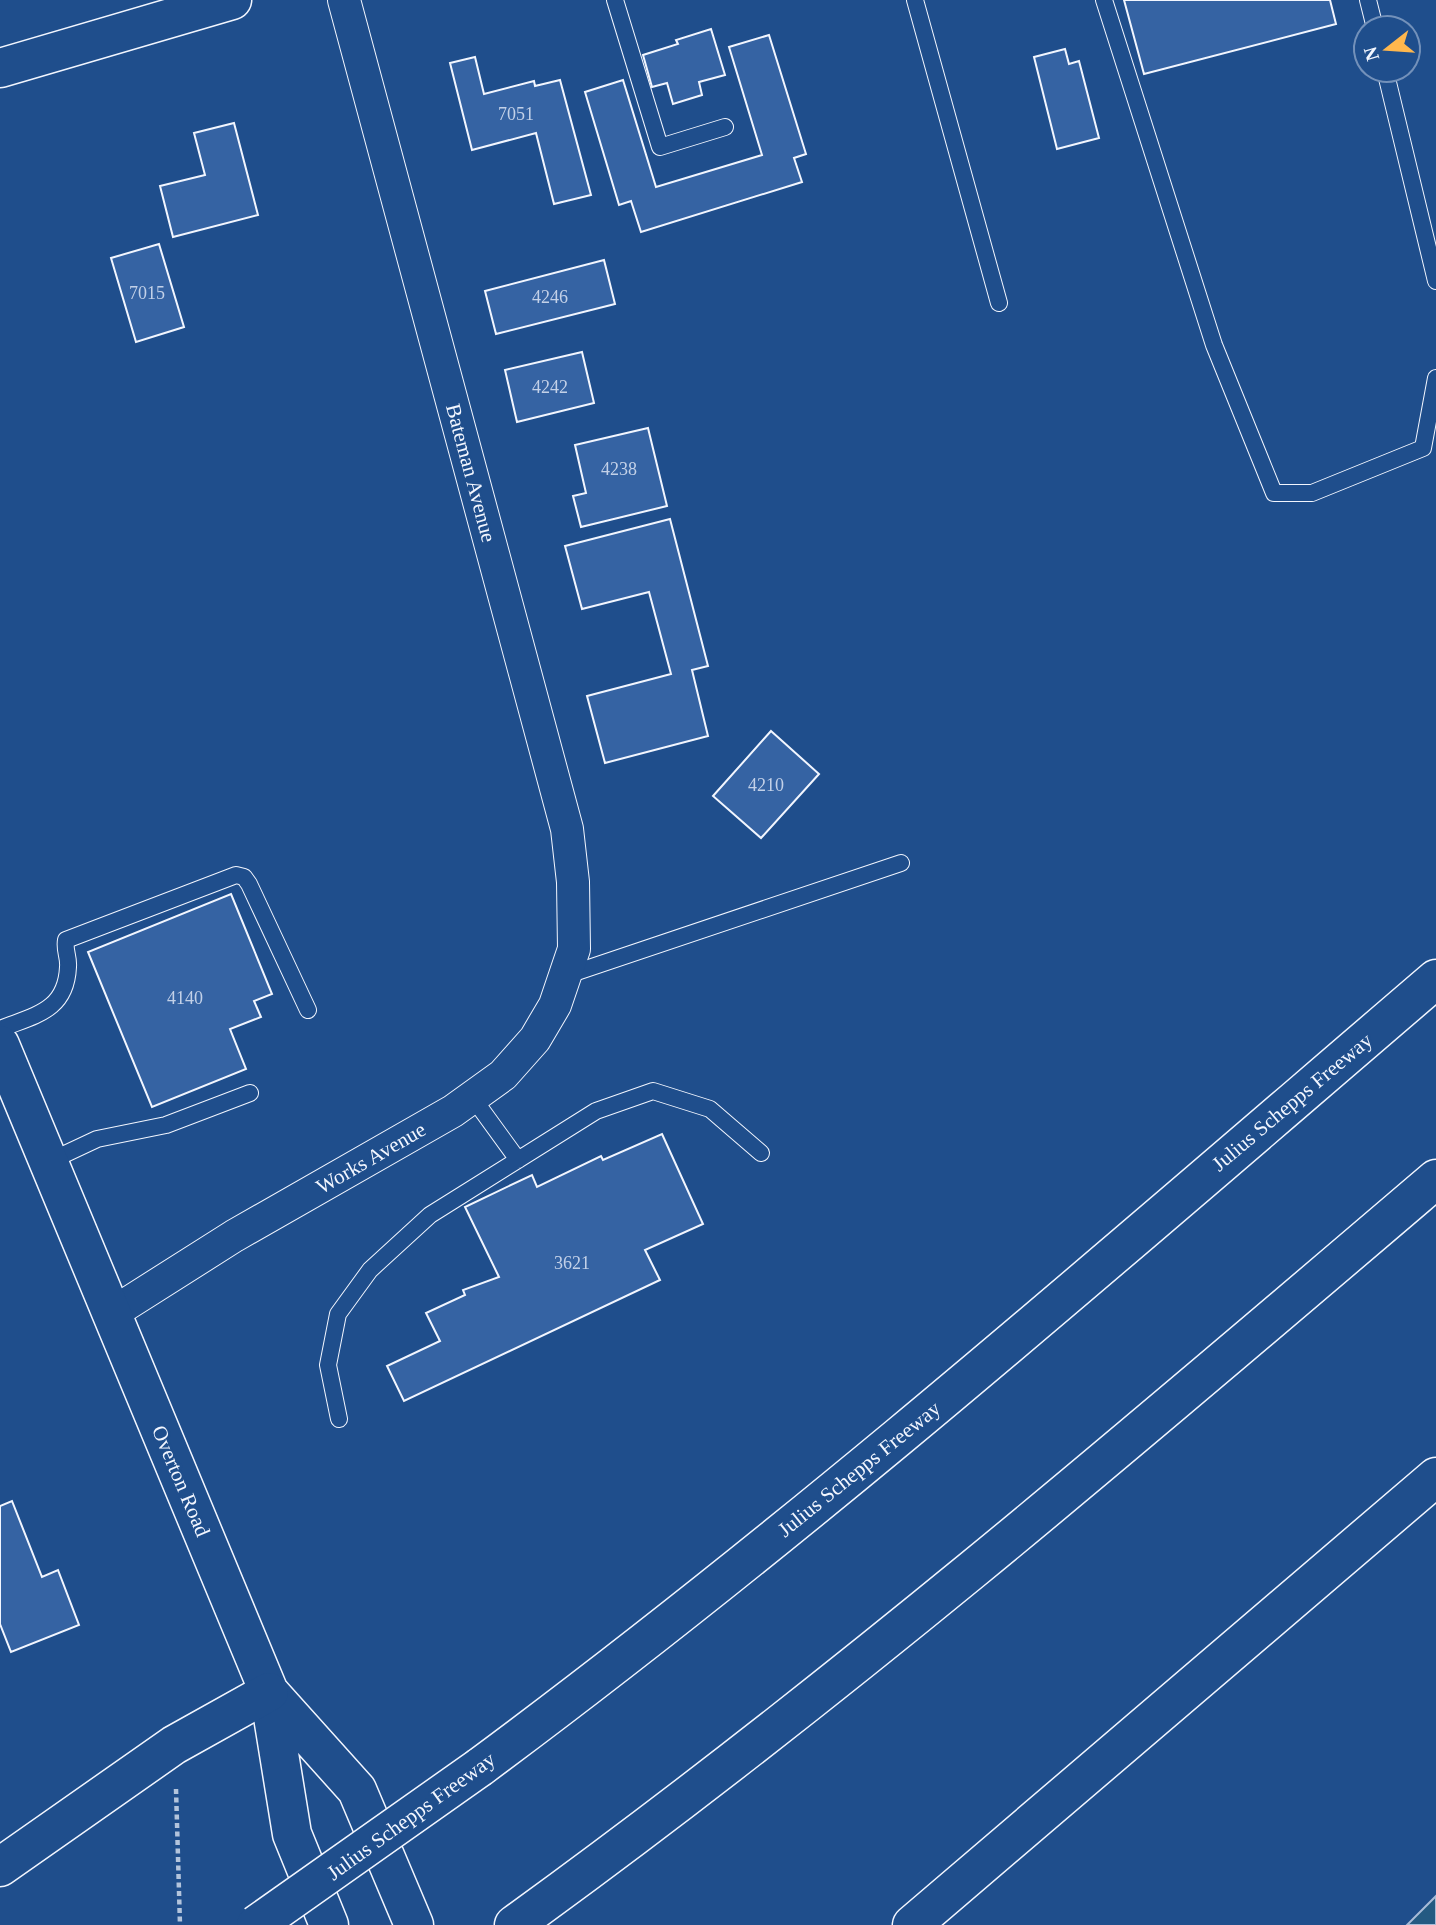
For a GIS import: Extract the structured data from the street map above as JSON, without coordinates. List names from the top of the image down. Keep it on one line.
{"streets":{"main road":["Julius Schepps Freeway","Overton Road"],"street":["Bateman Avenue","Works Avenue"]},"crossings":[["Bateman Avenue","Works Avenue"],["Works Avenue","Overton Road"]],"house_numbers":["7051","7015","4246","4242","4238","4210","4140","3621"],"north":"left"}
